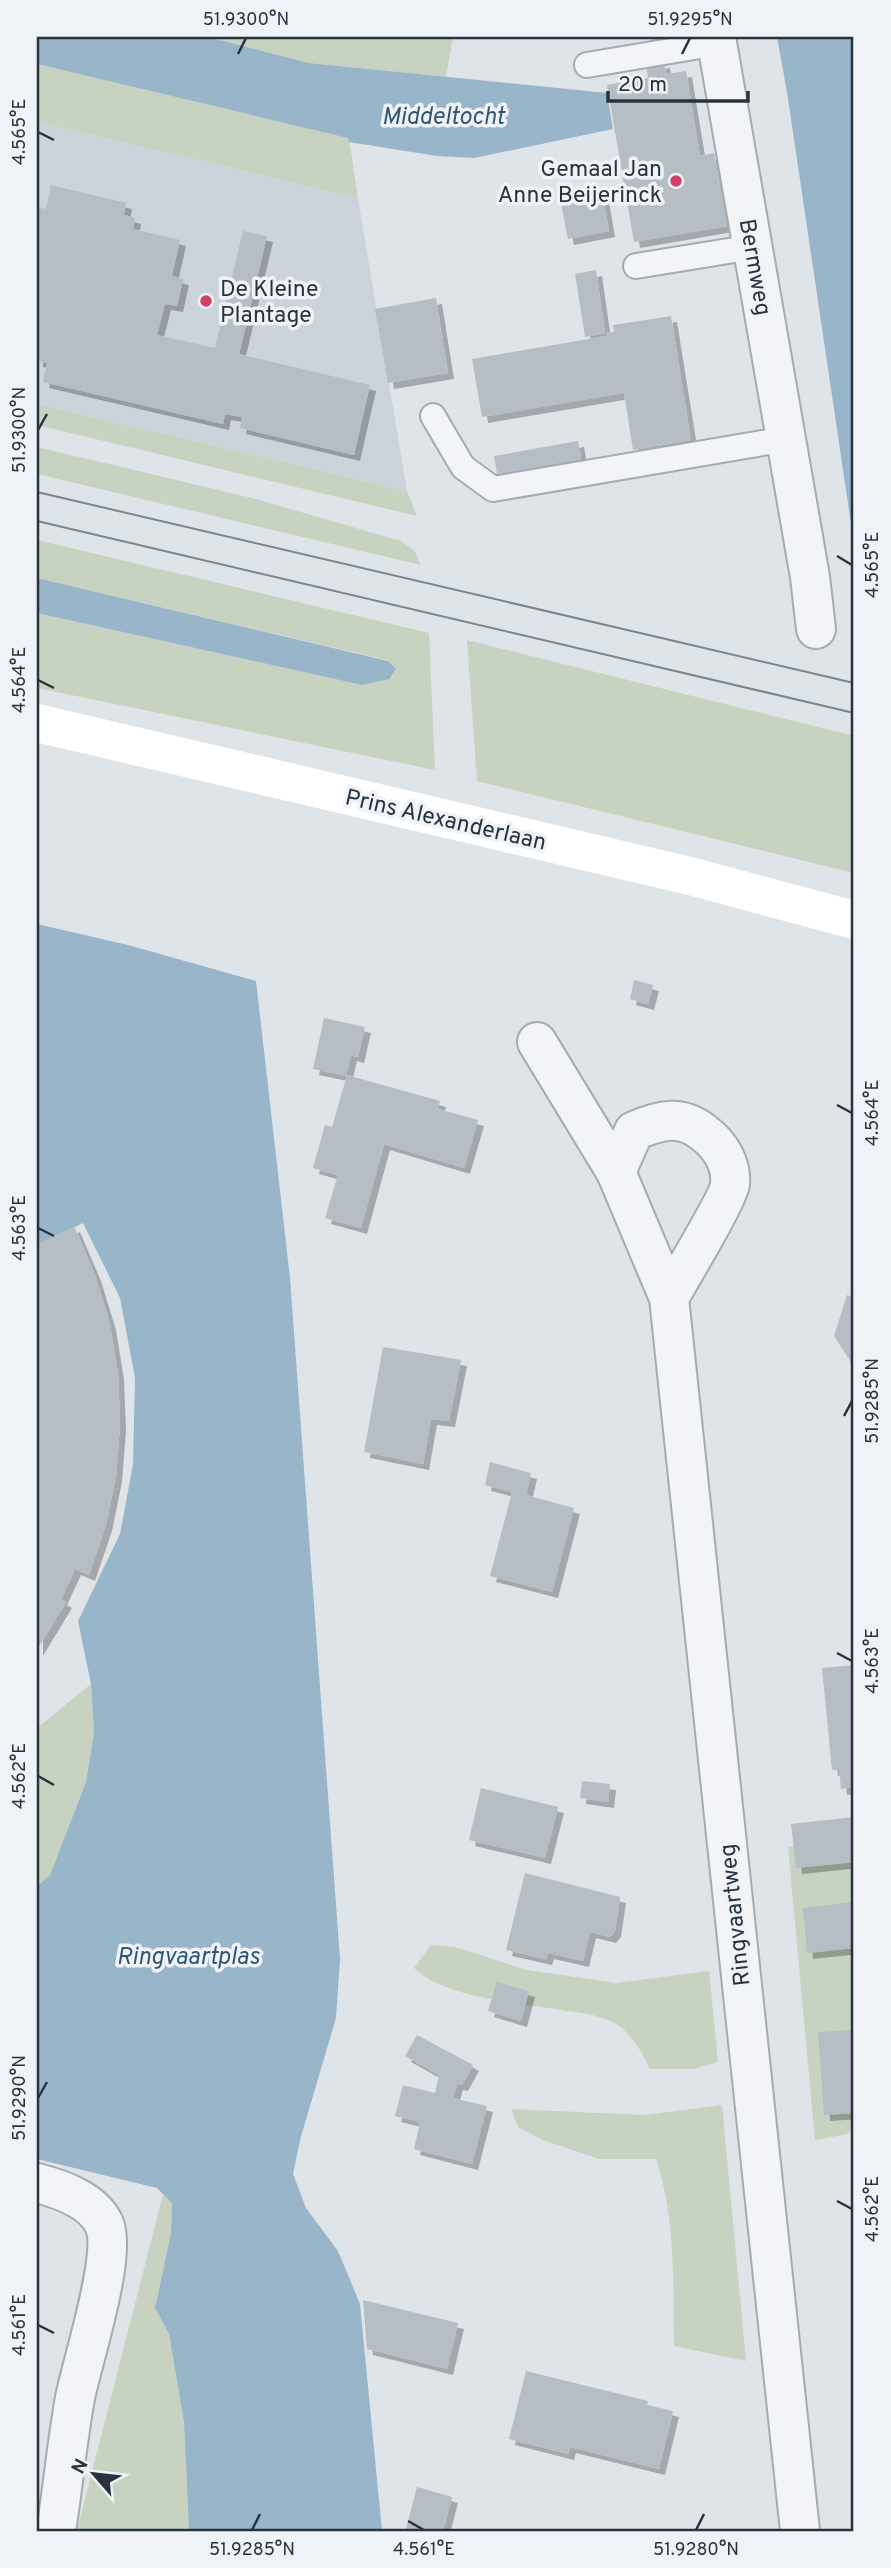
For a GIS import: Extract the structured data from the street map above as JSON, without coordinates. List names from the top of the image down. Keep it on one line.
{"streets":{"main road":["Prins Alexanderlaan"],"street":["Bermweg","Ringvaartweg"]},"water":["Middeltocht","Ringvaartplas"],"places":["Gemaal Jan Anne Beijerinck","De Kleine Plantage"],"scale_bar":"20 m","north":"top left","coordinates":["51.9300°N","51.9295°N","4.565°E","4.564°E","4.563°E","51.9285°N","4.562°E","51.9290°N","4.561°E","51.9280°N"]}
